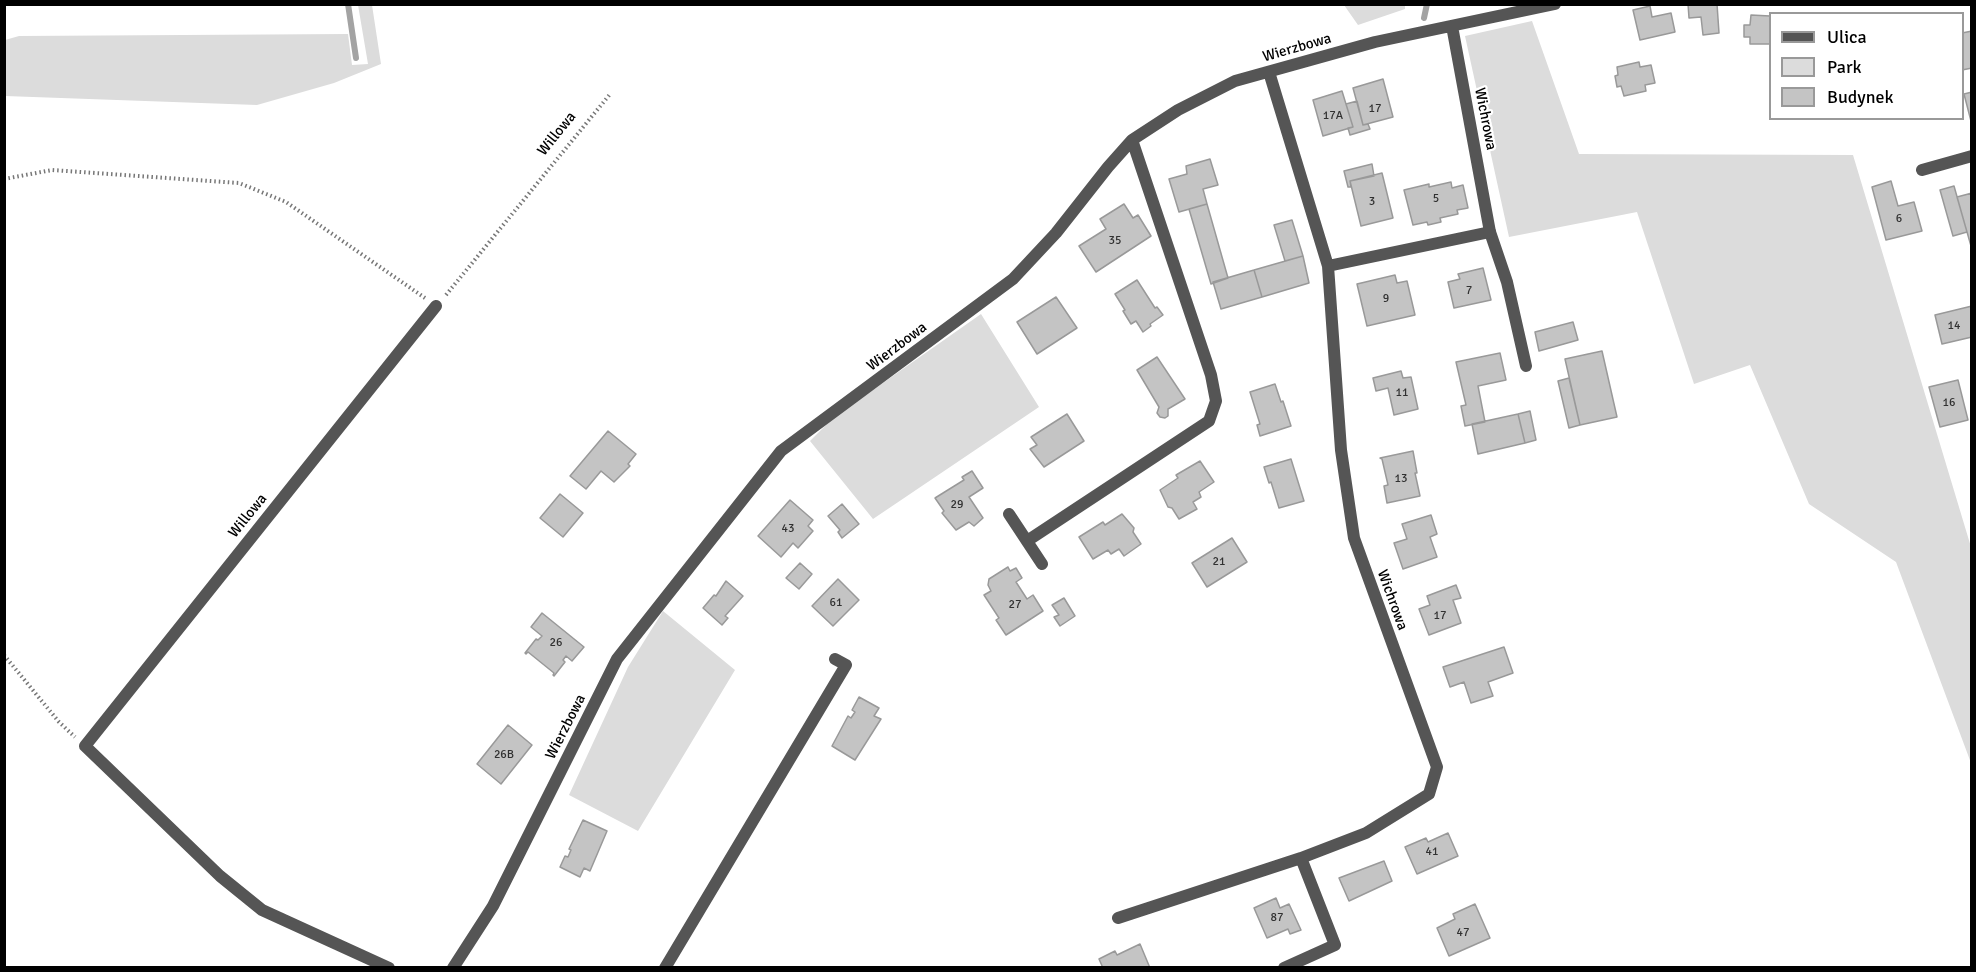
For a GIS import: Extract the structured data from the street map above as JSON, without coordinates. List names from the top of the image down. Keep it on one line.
{"streets":{"street":["Wierzbowa","Wichrowa","Willowa"]},"crossings":[["Wierzbowa","Wichrowa"]],"house_numbers":["17","17A","5","3","6","35","7","9","14","11","16","13","29","43","21","61","27","17","26","26B","41","87","47"],"legend":["Ulica","Park","Budynek"]}
